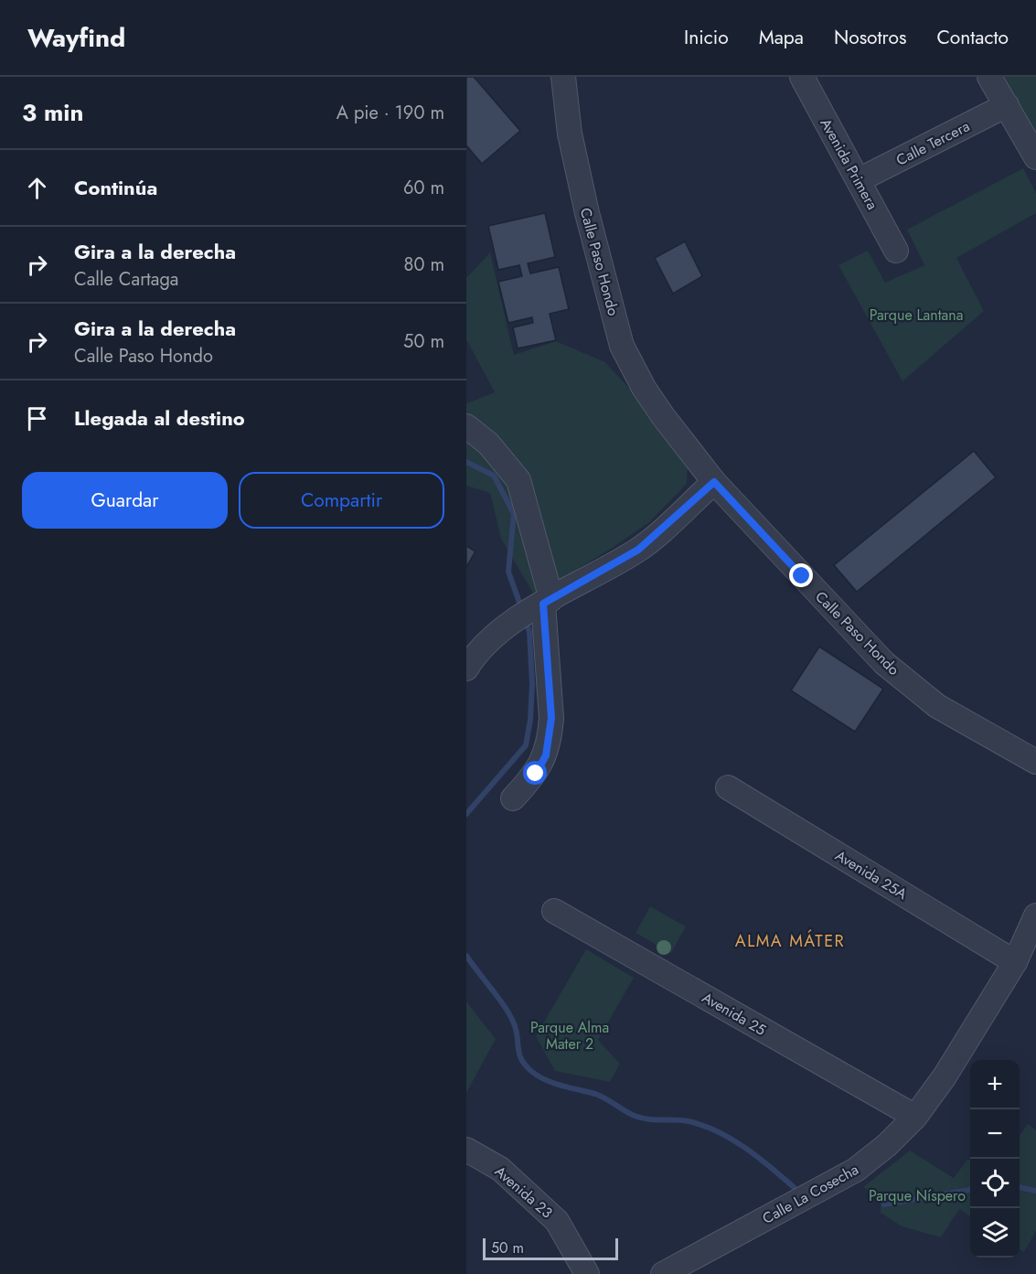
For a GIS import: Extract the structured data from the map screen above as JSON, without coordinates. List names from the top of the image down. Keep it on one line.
{"streets":{"street":["Calle Tercera","Avenida Primera","Calle Paso Hondo","Avenida 25A","Avenida 25","Avenida 23","Calle La Cosecha"]},"crossings":[["Calle Tercera","Avenida Primera"],["Avenida 25A","Calle La Cosecha"],["Avenida 25","Calle La Cosecha"]],"districts":["ALMA MÁTER"],"parks":["Parque Lantana","Parque Alma Mater 2","Parque Níspero"],"scale_bar":"50 m","page":{"header":"Wayfind","nav":["Inicio","Mapa","Nosotros","Contacto"],"heading":["3 min","A pie · 190 m"],"list":[["Continúa","60 m"],["Gira a la derecha","Calle Cartaga","80 m"],["Gira a la derecha","Calle Paso Hondo","50 m"],"Llegada al destino"],"buttons":["Guardar","Compartir"],"map_buttons":["+","−"],"scale":"50 m"}}
